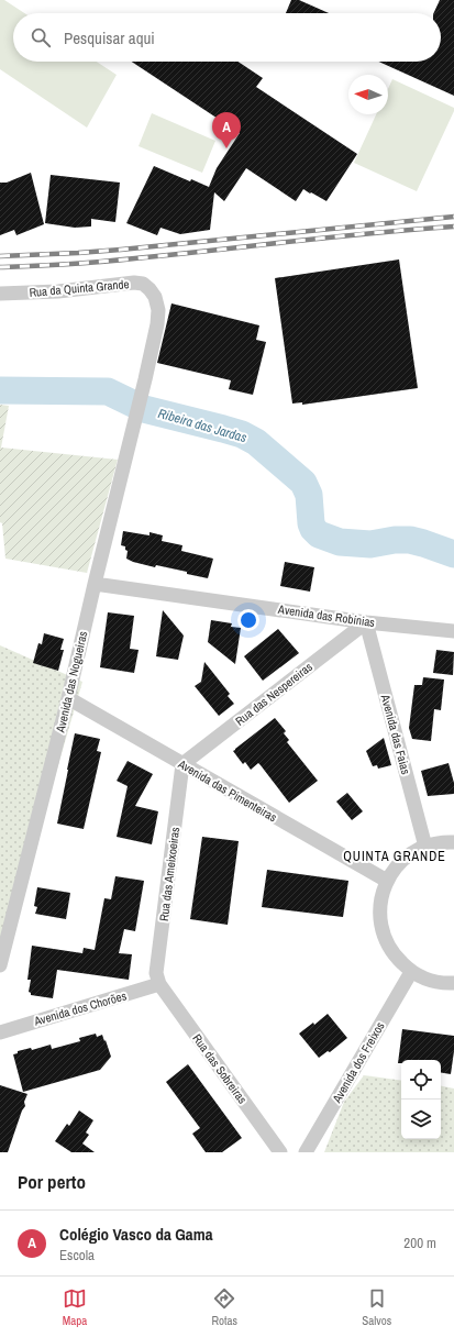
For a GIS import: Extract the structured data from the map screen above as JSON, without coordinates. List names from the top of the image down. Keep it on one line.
{"streets":{"street":["Rua da Quinta Grande","Avenida das Robínias","Avenida das Nogueiras","Rua das Nespereiras","Avenida das Faias","Avenida das Pimenteiras","Rua das Ameixoeiras","Avenida dos Chorões","Avenida dos Freixos","Rua das Sobreiras"]},"crossings":[["Rua da Quinta Grande","Avenida das Nogueiras"],["Avenida das Robínias","Avenida das Nogueiras"],["Avenida das Robínias","Rua das Nespereiras"],["Avenida das Robínias","Avenida das Faias"],["Avenida das Nogueiras","Avenida das Pimenteiras"],["Rua das Nespereiras","Avenida das Faias"],["Rua das Nespereiras","Avenida das Pimenteiras"],["Rua das Nespereiras","Rua das Ameixoeiras"],["Avenida das Pimenteiras","Rua das Ameixoeiras"],["Rua das Ameixoeiras","Avenida dos Chorões"],["Rua das Ameixoeiras","Rua das Sobreiras"],["Avenida dos Chorões","Rua das Sobreiras"]],"districts":["QUINTA GRANDE"],"water":["Ribeira das Jardas"],"north":"left","page":{"search":"Pesquisar aqui","pins":"A","heading":"Por perto","list":[{"mark":"A","name":"Colégio Vasco da Gama","note":"Escola","value":"200 m"}],"nav":["Mapa","Rotas","Salvos"]}}
